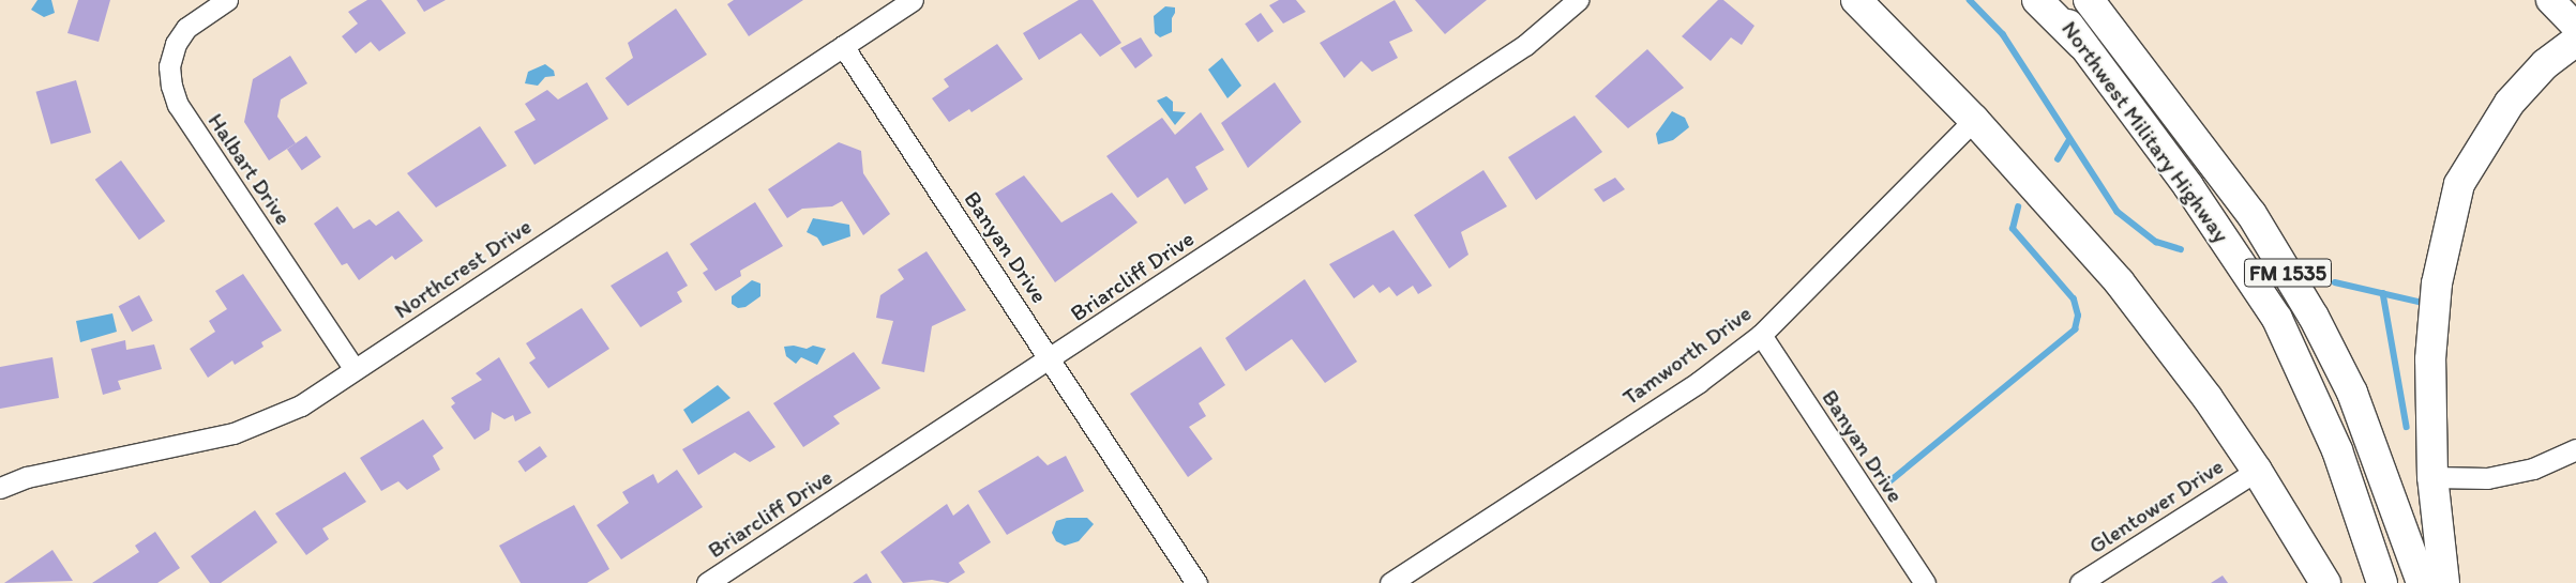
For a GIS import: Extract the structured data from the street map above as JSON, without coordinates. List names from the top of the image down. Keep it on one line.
{"streets":{"main road":["Northwest Military Highway","FM 1535"],"street":["Halbart Drive","Banyan Drive","Northcrest Drive","Briarcliff Drive","Tamworth Drive","Glentower Drive"]},"crossings":[["Halbart Drive","Northcrest Drive"],["Banyan Drive","Northcrest Drive"],["Banyan Drive","Briarcliff Drive"],["Banyan Drive","Tamworth Drive"]]}
